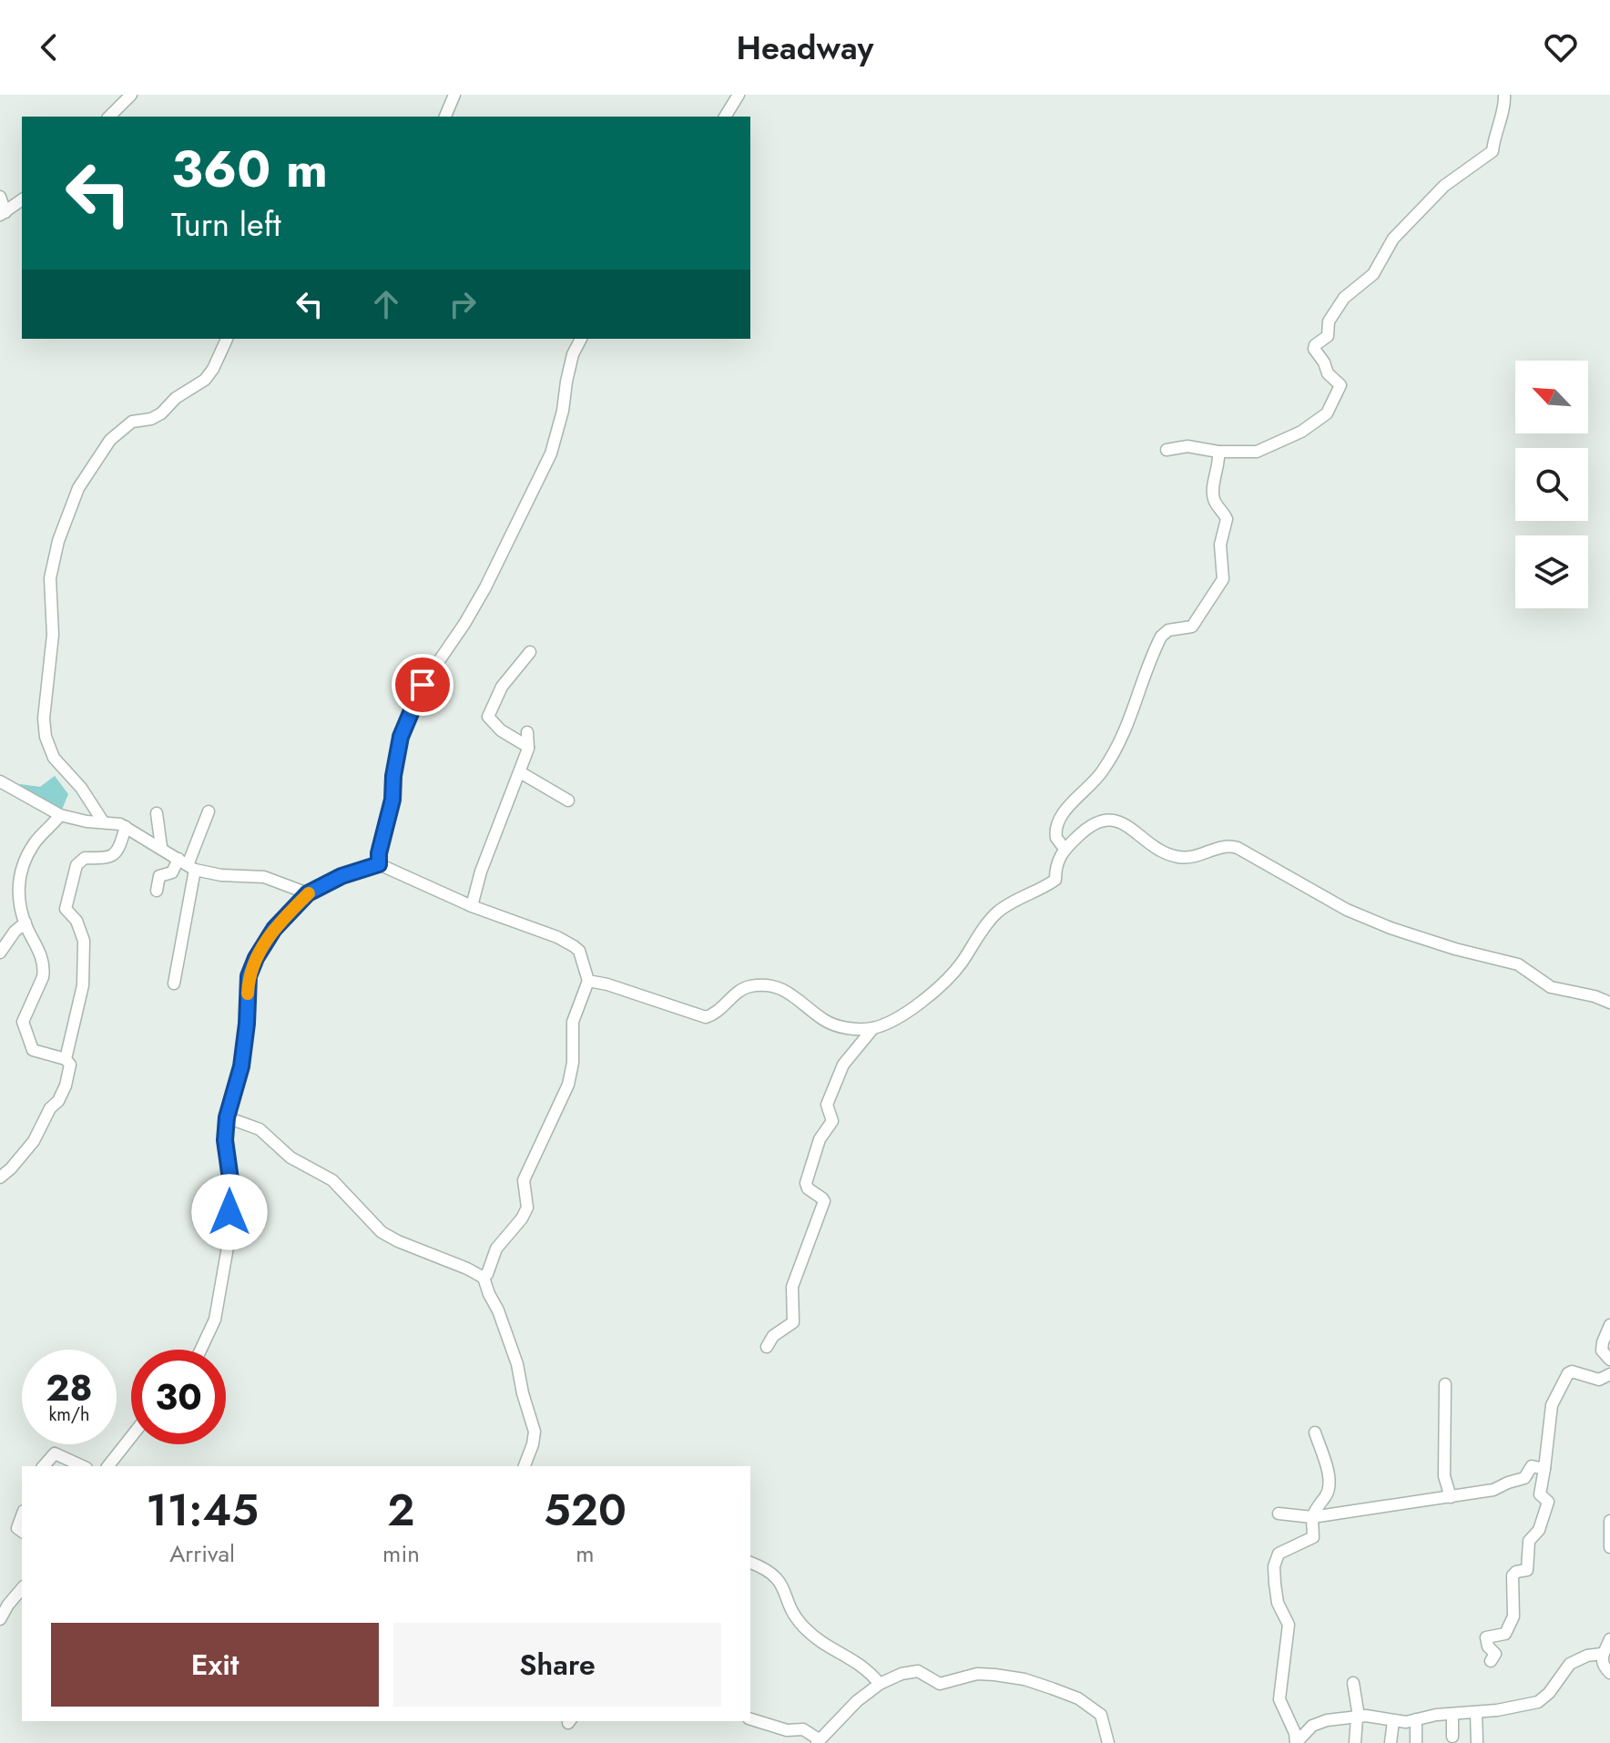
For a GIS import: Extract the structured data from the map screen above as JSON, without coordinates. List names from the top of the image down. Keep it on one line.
{"north":"top left","page":{"header":"Headway","turn":["360 m","Turn left"],"speed":"28 km/h","limit":"30","eta":["11:45","Arrival","2","min","520","m"],"buttons":["Exit","Share"]}}
